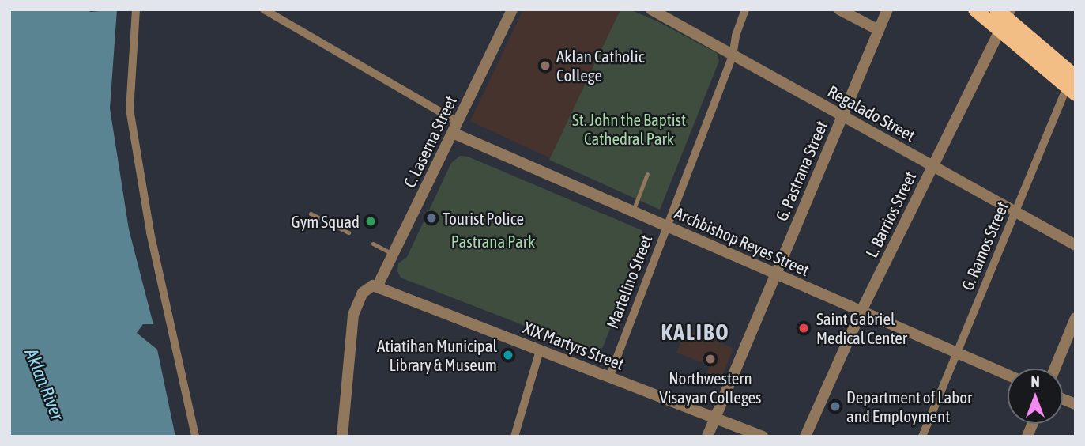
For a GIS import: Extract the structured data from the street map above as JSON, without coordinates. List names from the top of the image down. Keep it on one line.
{"streets":{"street":["Regalado Street","C. Laserna Street","G. Pastrana Street","L. Barrios Street","Archbishop Reyes Street","G. Ramos Street","Martelino Street","XIX Martyrs Street"]},"crossings":[["Regalado Street","G. Pastrana Street"],["Regalado Street","L. Barrios Street"],["Regalado Street","G. Ramos Street"],["Regalado Street","Martelino Street"],["C. Laserna Street","Archbishop Reyes Street"],["C. Laserna Street","XIX Martyrs Street"],["G. Pastrana Street","Archbishop Reyes Street"],["G. Pastrana Street","XIX Martyrs Street"],["L. Barrios Street","Archbishop Reyes Street"],["Archbishop Reyes Street","G. Ramos Street"],["Archbishop Reyes Street","Martelino Street"],["Martelino Street","XIX Martyrs Street"]],"districts":["KALIBO"],"water":["Aklan River"],"parks":["St. John the Baptist Cathedral Park","Pastrana Park"],"places":["Aklan Catholic College","Tourist Police","Gym Squad","Saint Gabriel Medical Center","Atiatihan Municipal Library & Museum","Northwestern Visayan Colleges","Department of Labor and Employment"],"north":"top"}
